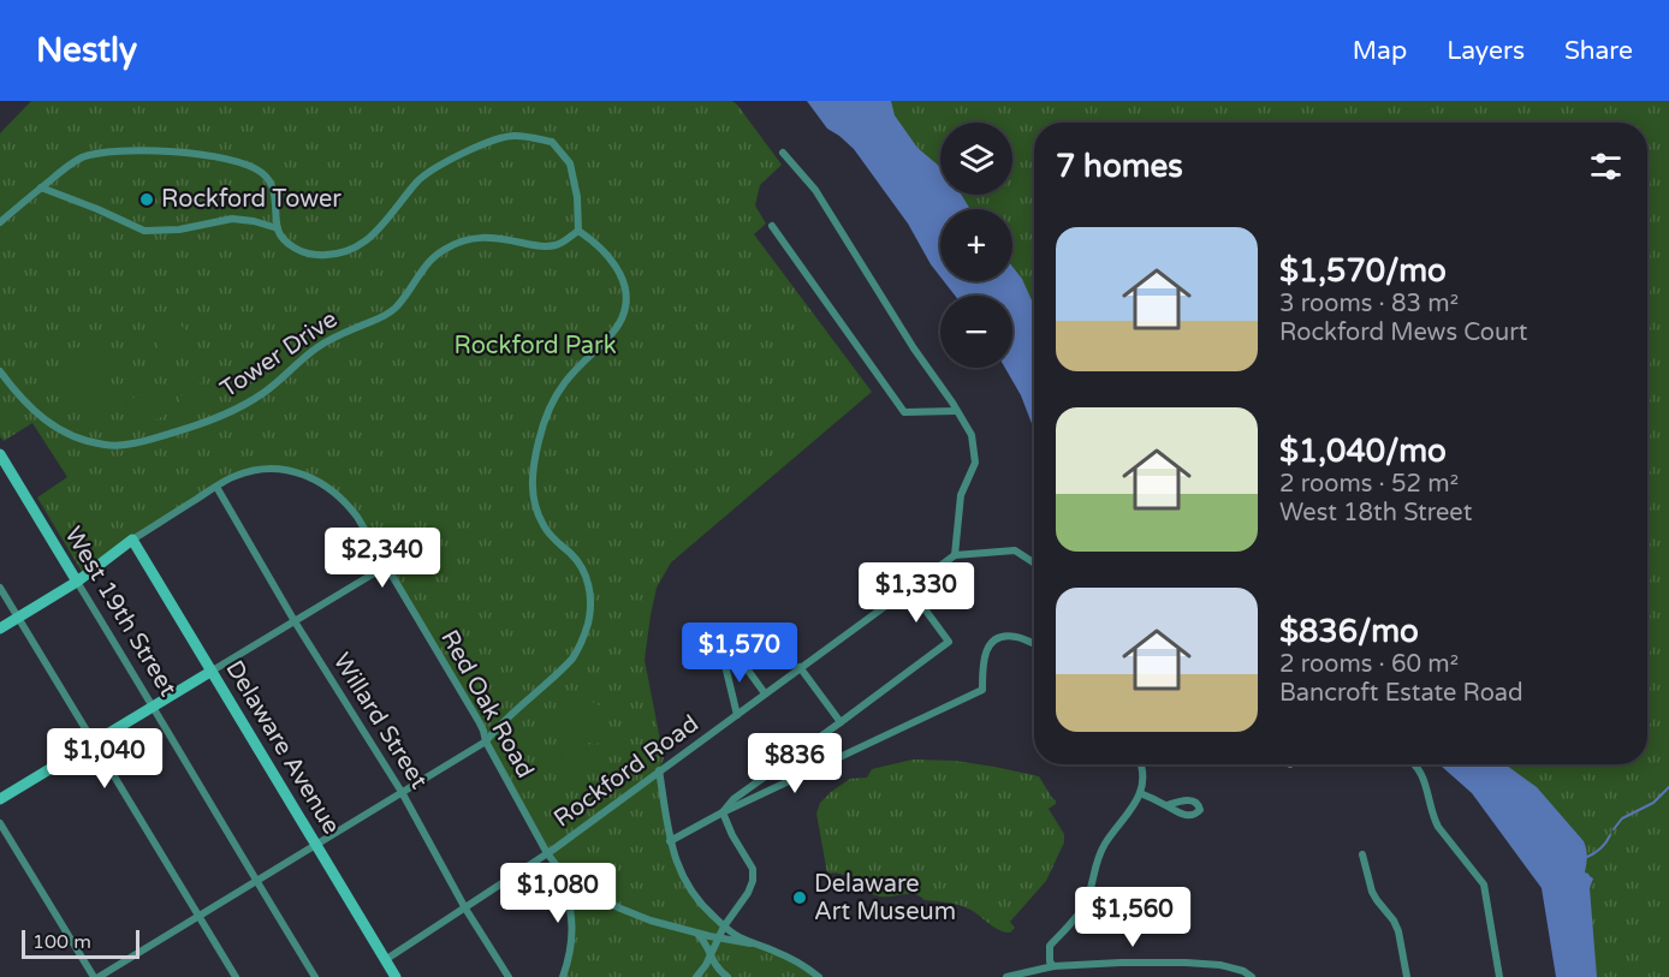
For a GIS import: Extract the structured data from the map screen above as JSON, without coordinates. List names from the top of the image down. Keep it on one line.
{"streets":{"street":["Tower Drive","West 19th Street","Red Oak Road","Willard Street","Delaware Avenue","Rockford Road"]},"crossings":[["Red Oak Road","Willard Street"],["Red Oak Road","Delaware Avenue"],["Red Oak Road","Rockford Road"],["Willard Street","Rockford Road"],["Delaware Avenue","Rockford Road"]],"parks":["Rockford Park"],"places":["Rockford Tower","Delaware Art Museum"],"scale_bar":"100 m","page":{"header":"Nestly","nav":["Map","Layers","Share"],"map_buttons":["+","−"],"heading":"7 homes","list":[{"name":"$1,570/mo","note":"3 rooms · 83 m² · Rockford Mews Court"},{"name":"$1,040/mo","note":"2 rooms · 52 m² · West 18th Street"},{"name":"$836/mo","note":"2 rooms · 60 m² · Bancroft Estate Road"}],"price":["$2,340","$1,330","$1,570","$1,040","$836","$1,080","$1,560"],"scale":"100 m"}}
